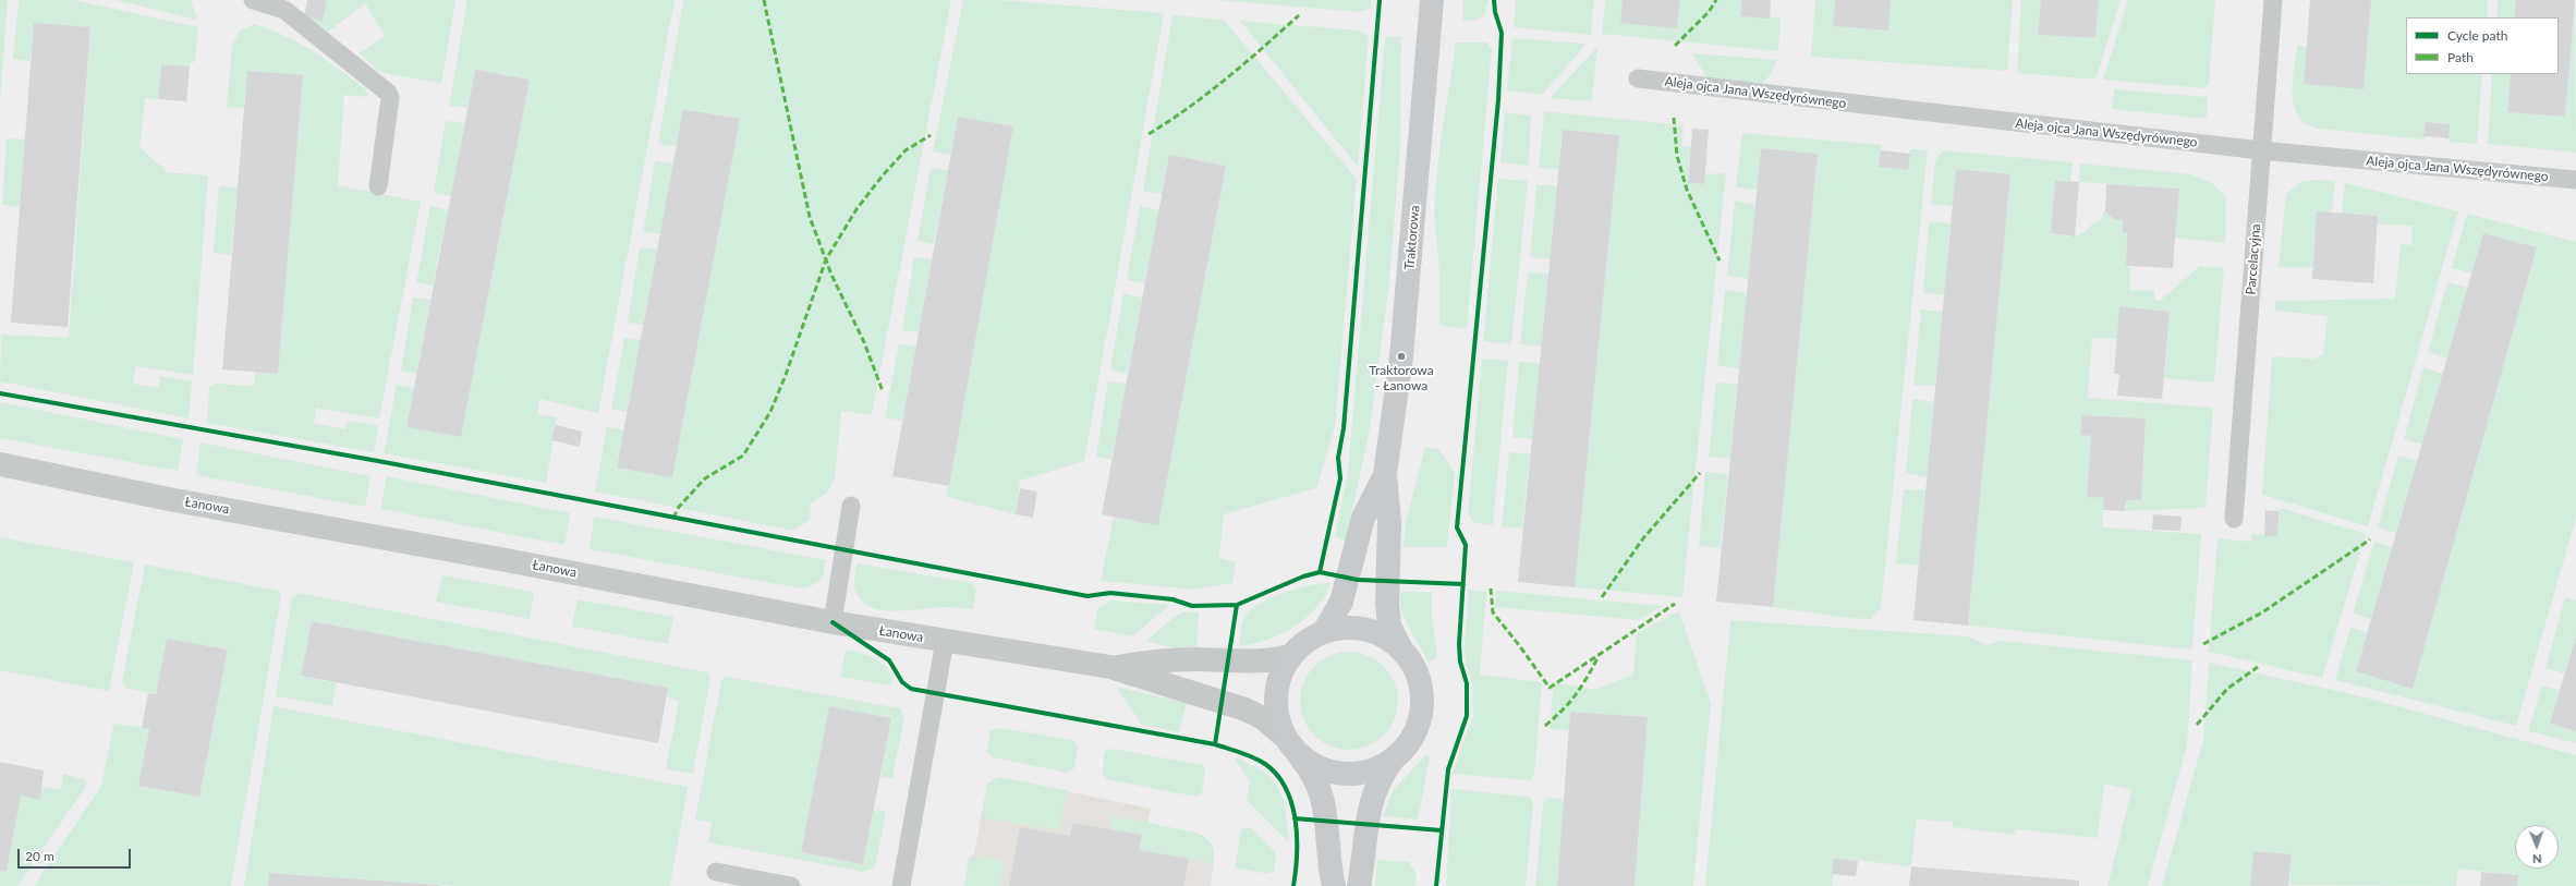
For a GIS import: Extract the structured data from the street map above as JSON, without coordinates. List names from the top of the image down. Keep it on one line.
{"streets":{"main road":["Traktorowa"],"street":["Łanowa"],"lane":["Aleja ojca Jana Wszędyrównego","Parcelacyjna"]},"crossings":[["Aleja ojca Jana Wszędyrównego","Parcelacyjna"],["Traktorowa","Łanowa"]],"places":["Traktorowa - Łanowa"],"legend":["Cycle path","Path"],"scale_bar":"20 m","north":"bottom"}
